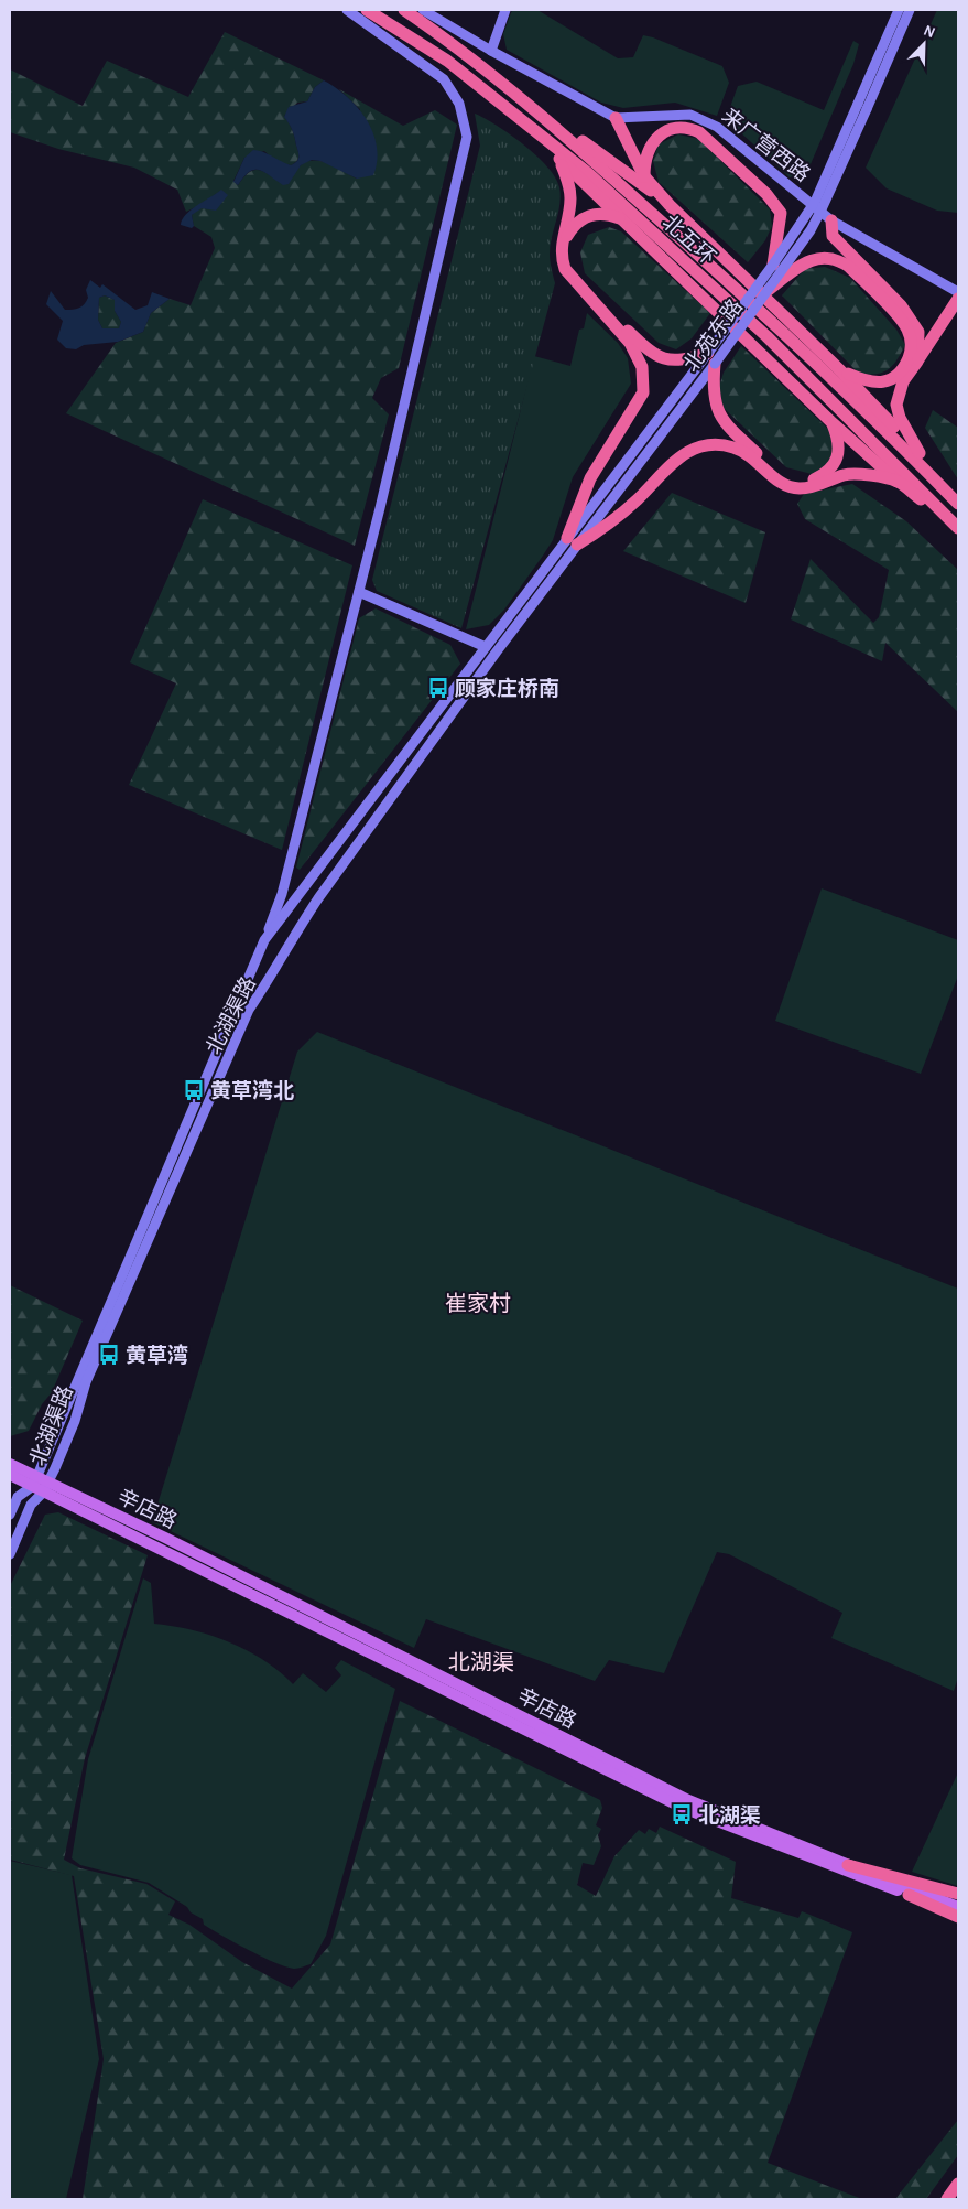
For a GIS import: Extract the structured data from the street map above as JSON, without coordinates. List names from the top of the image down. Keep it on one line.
{"streets":{"highway":["北五环"],"main road":["来广营西路","北苑东路","北湖渠路","辛店路"]},"crossings":[["北苑东路","北湖渠路"],["北湖渠路","辛店路"]],"districts":["崔家村","北湖渠"],"places":{"bus stop":["顾家庄桥南","黄草湾北","黄草湾","北湖渠"]},"north":"top right"}
